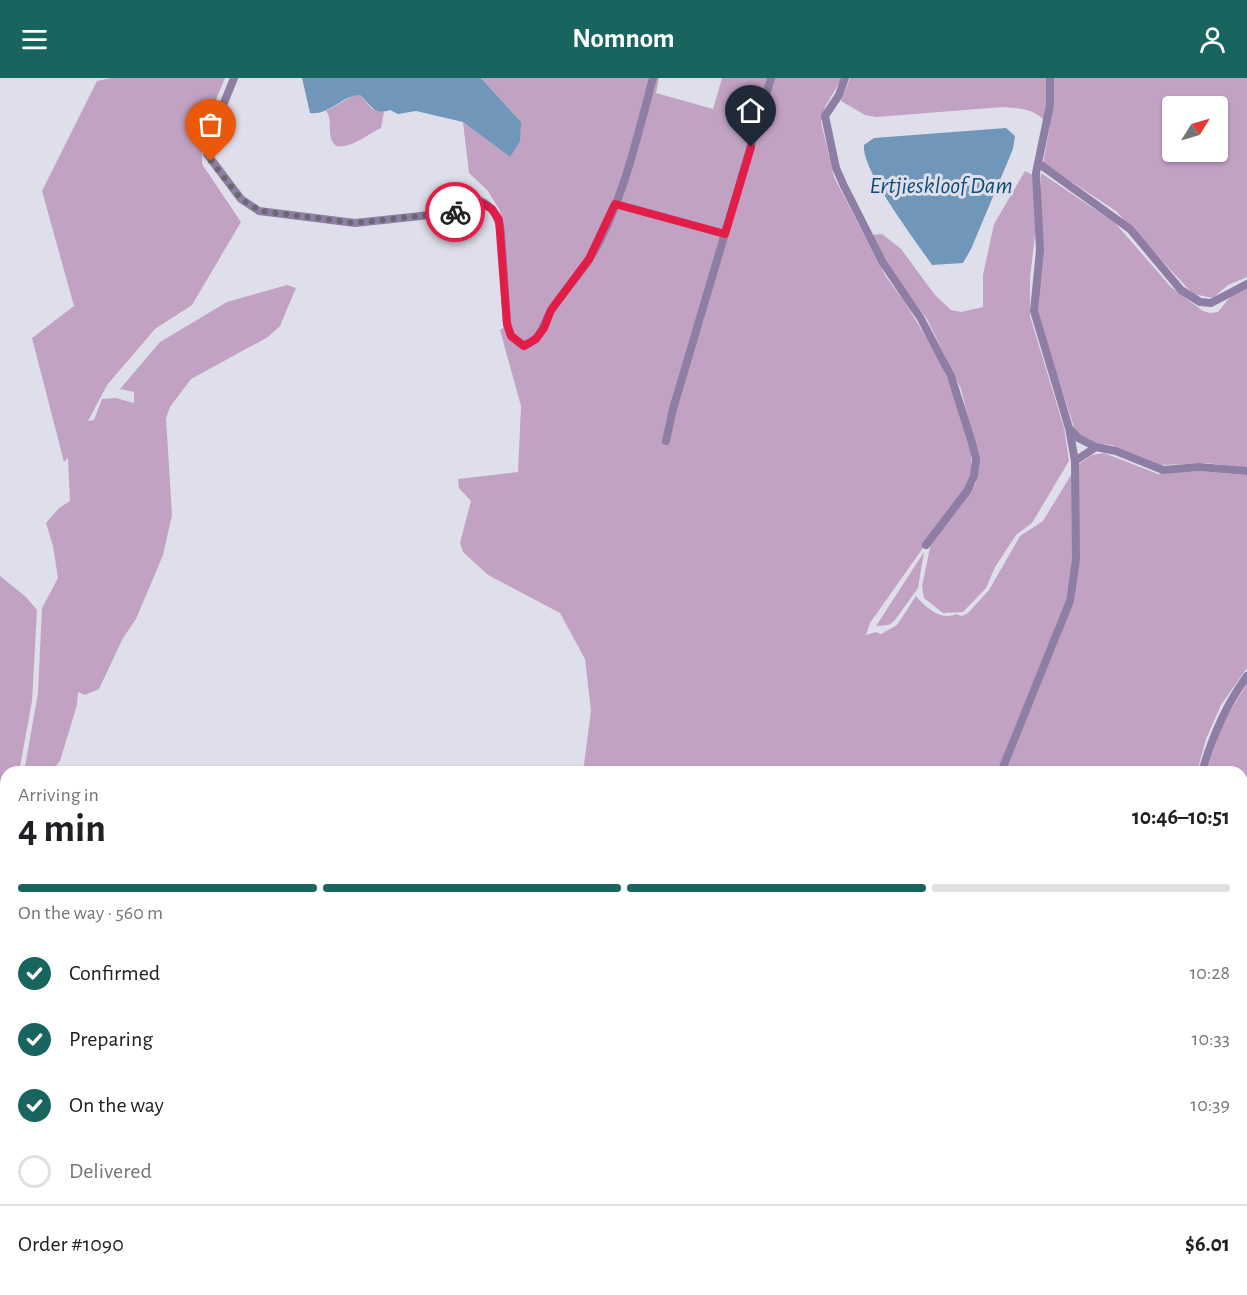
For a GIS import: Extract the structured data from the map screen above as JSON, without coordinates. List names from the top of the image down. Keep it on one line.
{"water":["Ertjieskloof Dam"],"north":"top right","page":{"header":"Nomnom","heading":["4 min","Arriving in","10:46–10:51"],"panel":["Order #1090","$6.01"],"bar":"On the way · 560 m","list":[["Confirmed","10:28"],["Preparing","10:33"],["On the way","10:39"],"Delivered"]}}
